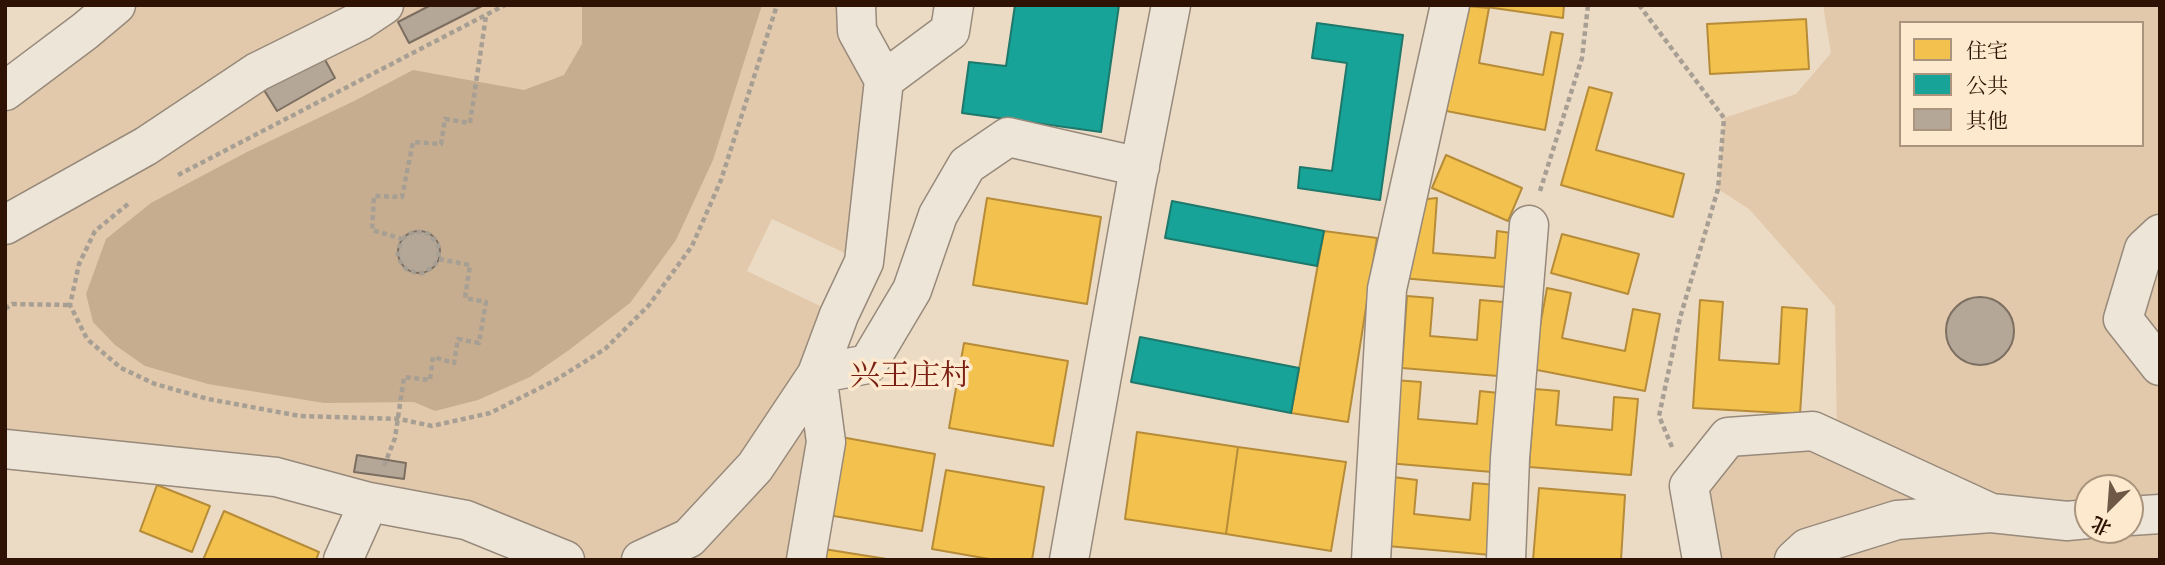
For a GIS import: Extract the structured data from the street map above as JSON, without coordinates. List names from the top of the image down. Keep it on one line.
{"districts":["兴王庄村"],"legend":["住宅","公共","其他"],"north":"bottom left"}
